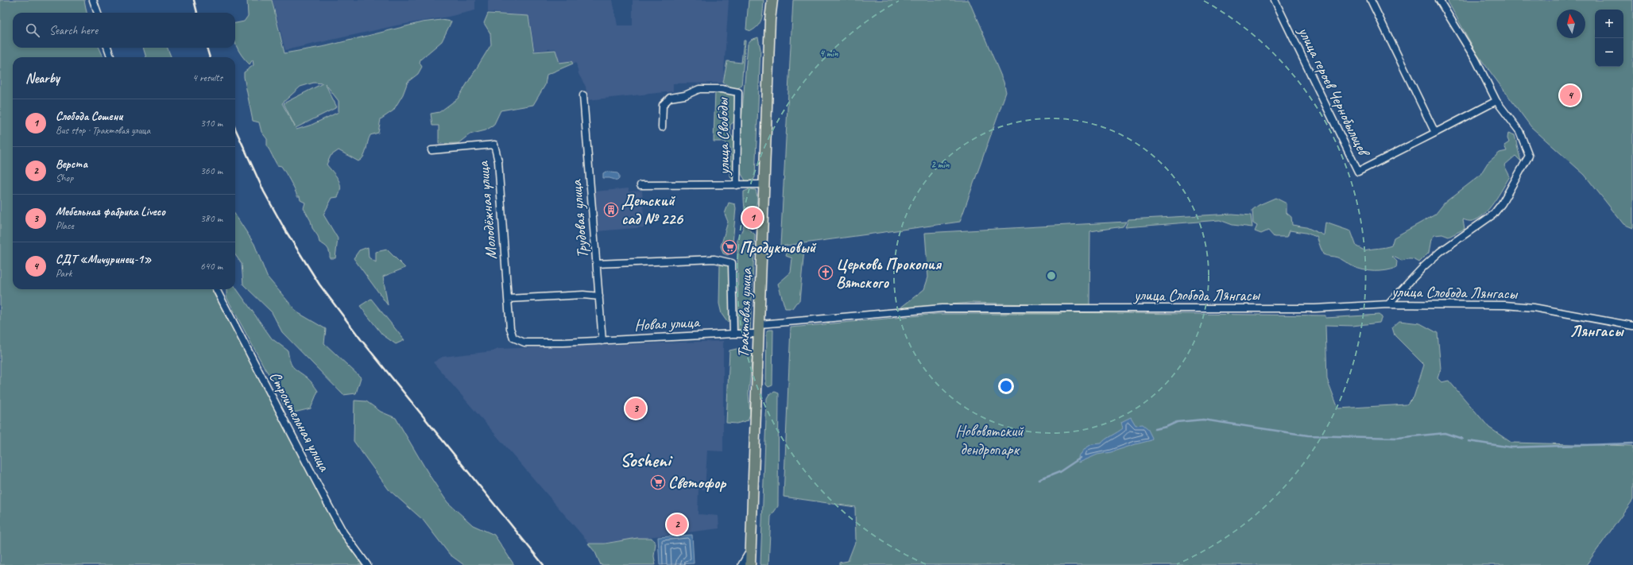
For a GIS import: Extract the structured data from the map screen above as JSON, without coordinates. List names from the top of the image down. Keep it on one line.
{"streets":{"main road":["Трактовая улица"],"street":["улица героев Чернобыльцев","улица Свободы","Молодёжная улица","Трудовая улица","улица Слобода Лянгасы","Новая улица","Строительная улица"]},"crossings":[["Молодёжная улица","Трудовая улица"],["Молодёжная улица","Новая улица"],["Трудовая улица","Новая улица"],["улица Слобода Лянгасы","Трактовая улица"],["улица Слобода Лянгасы","Новая улица"]],"districts":["Лянгасы","Sosheni"],"parks":["Нововятский дендропарк"],"places":{"building":["Детский сад № 226"],"supermarket":["Продуктовый","Светофор"],"church":["Церковь Прокопия Вятского"]},"north":"top","page":{"map_buttons":["+","−"],"search":"Search here","heading":["Nearby","4 results"],"pins":["4","1","3","2"],"list":[{"mark":"1","name":"Слобода Сошени","note":"Bus stop · Трактовая улица","value":"310 m"},{"mark":"2","name":"Верста","note":"Shop","value":"360 m"},{"mark":"3","name":"Мебельная фабрика Liveco","note":"Place","value":"380 m"},{"mark":"4","name":"СДТ «Мичуринец-1»","note":"Park","value":"640 m"}]},"rings":["4 min","2 min"]}
